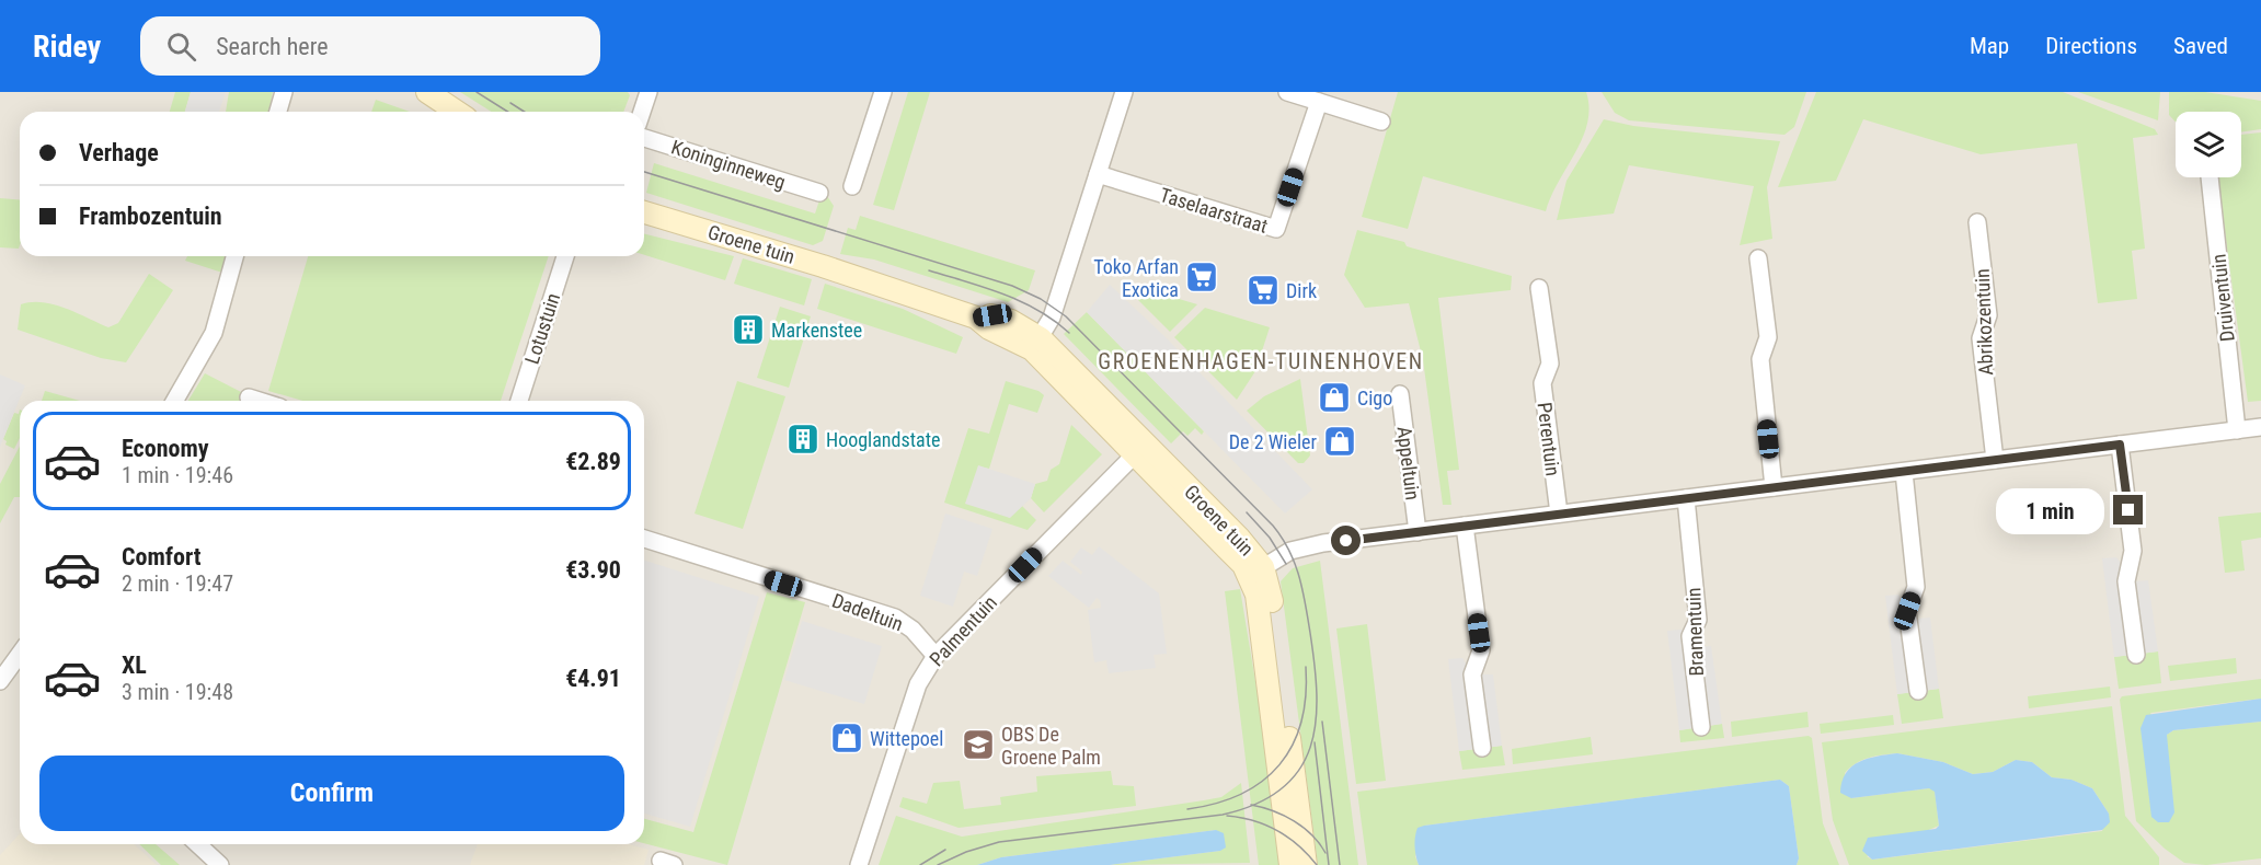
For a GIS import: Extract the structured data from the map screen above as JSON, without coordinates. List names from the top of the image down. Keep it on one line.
{"streets":{"street":["Koninginneweg","Taselaarstraat","Groene tuin","Druiventuin","Abrikozentuin","Lotustuin","Perentuin","Appeltuin","Dadeltuin","Palmentuin","Bramentuin"]},"crossings":[["Groene tuin","Palmentuin"],["Dadeltuin","Palmentuin"]],"districts":["GROENENHAGEN-TUINENHOVEN"],"places":{"supermarket":["Toko Arfan Exotica","Dirk"],"building":["Markenstee","Hooglandstate"],"shop":["Cigo","De 2 Wieler","Wittepoel"],"school or university":["OBS De Groene Palm"]},"page":{"header":"Ridey","search":"Search here","nav":["Map","Directions","Saved"],"banner":["Verhage","Frambozentuin"],"list":[{"name":"Economy","note":"1 min · 19:46","value":"€2.89"},{"name":"Comfort","note":"2 min · 19:47","value":"€3.90"},{"name":"XL","note":"3 min · 19:48","value":"€4.91"}],"bubble":"1 min","buttons":"Confirm"}}
